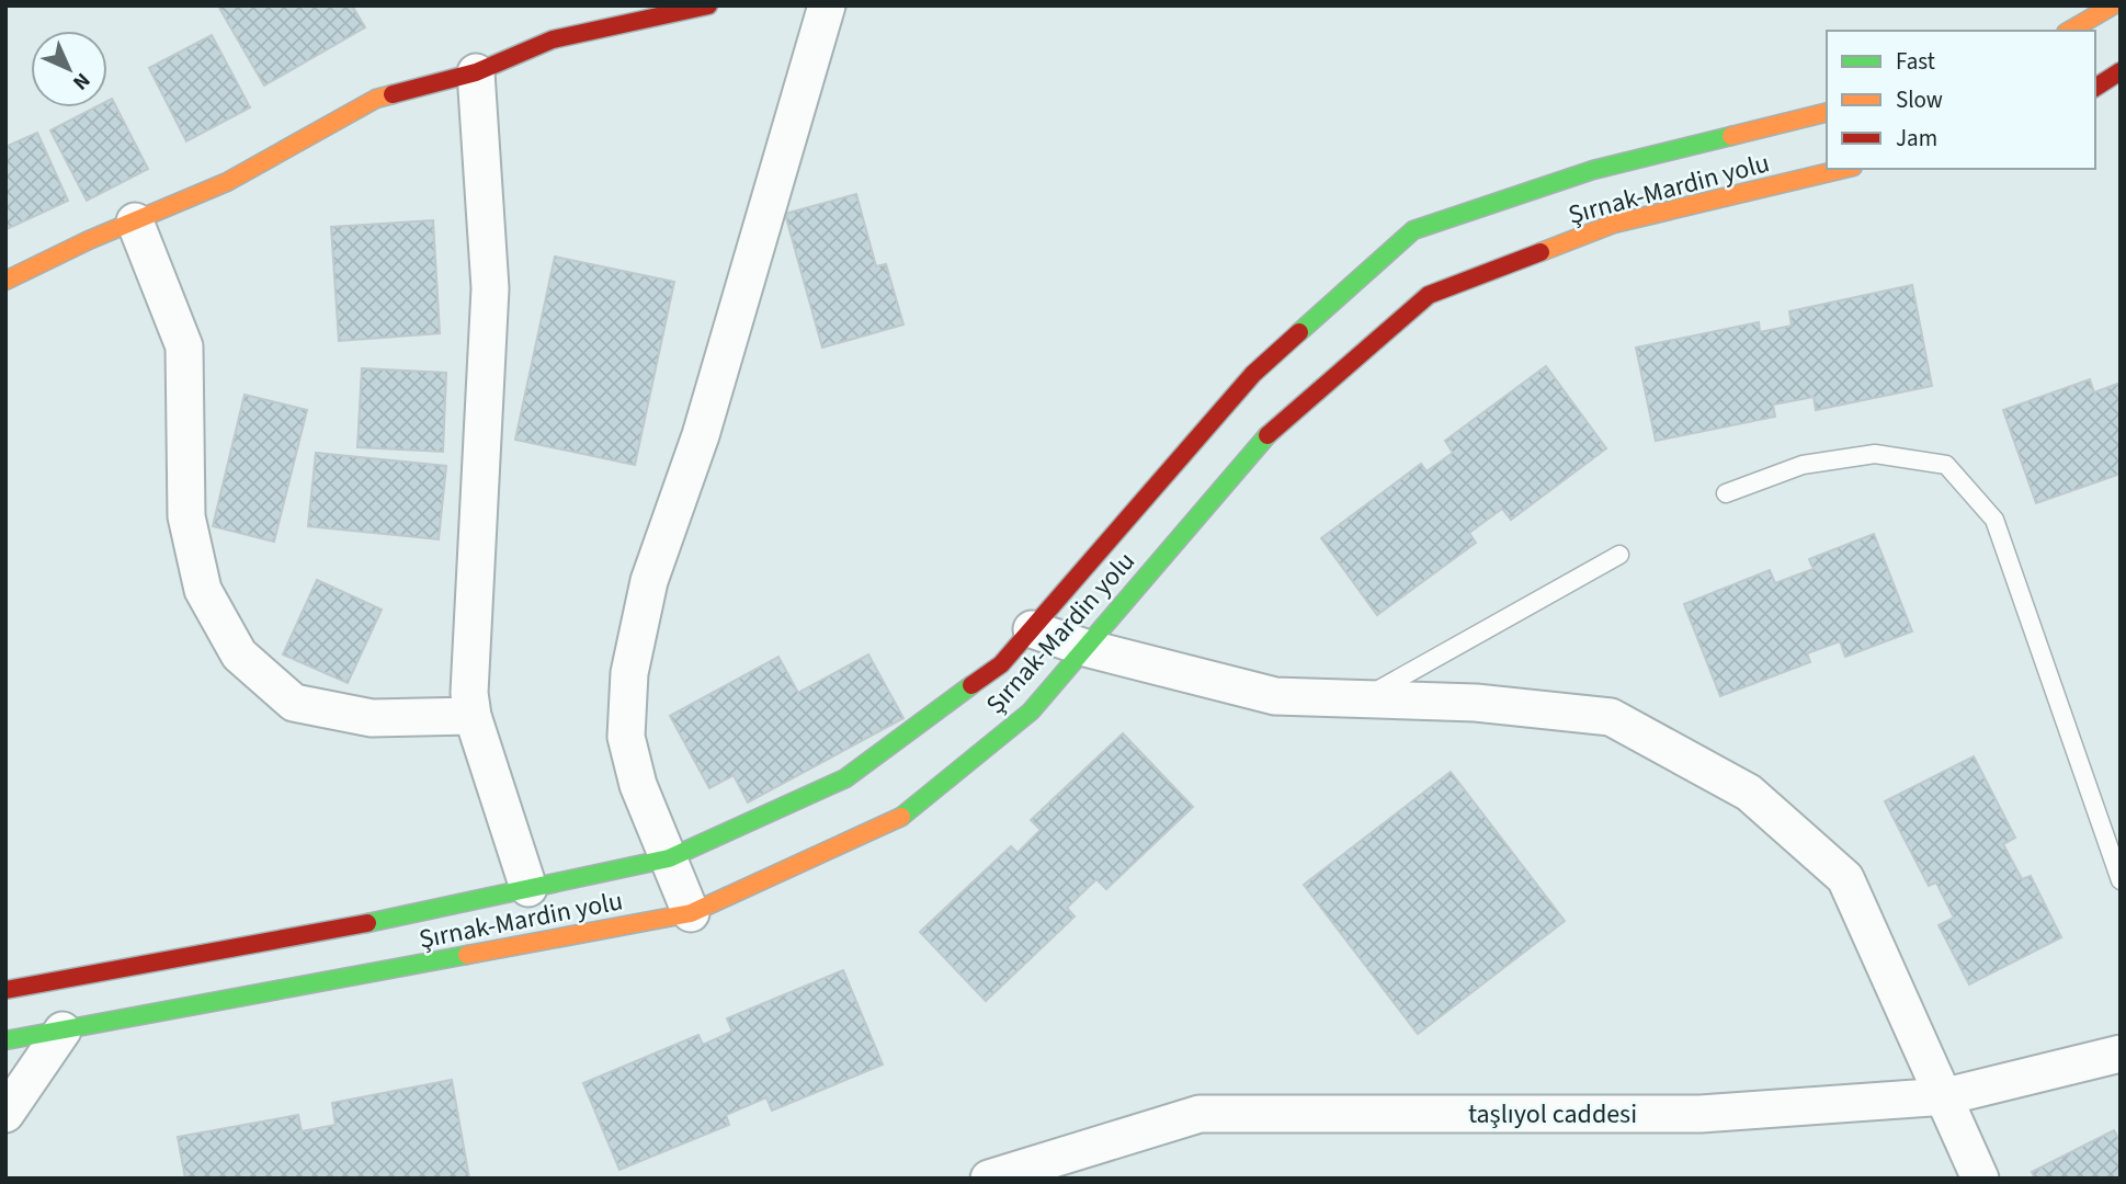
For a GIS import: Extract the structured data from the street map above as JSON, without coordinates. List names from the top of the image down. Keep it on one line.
{"streets":{"street":["Şırnak-Mardin yolu","taşlıyol caddesi"]},"legend":["Fast","Slow","Jam"],"north":"bottom right"}
